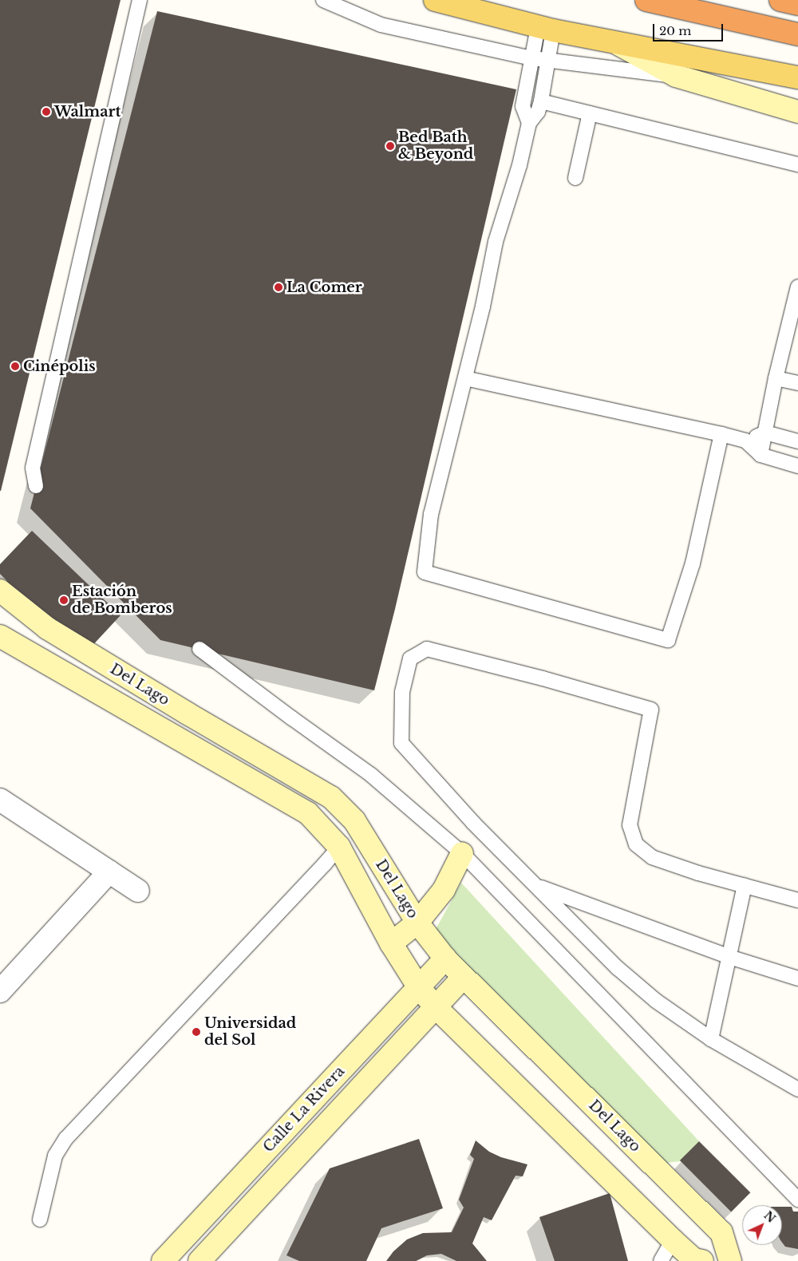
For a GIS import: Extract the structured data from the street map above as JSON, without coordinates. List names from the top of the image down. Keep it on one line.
{"streets":{"street":["Del Lago","Calle La Rivera"]},"crossings":[["Del Lago","Calle La Rivera"]],"places":["Walmart","Bed Bath & Beyond","La Comer","Cinépolis","Estación de Bomberos","Universidad del Sol"],"scale_bar":"20 m","north":"top right"}
